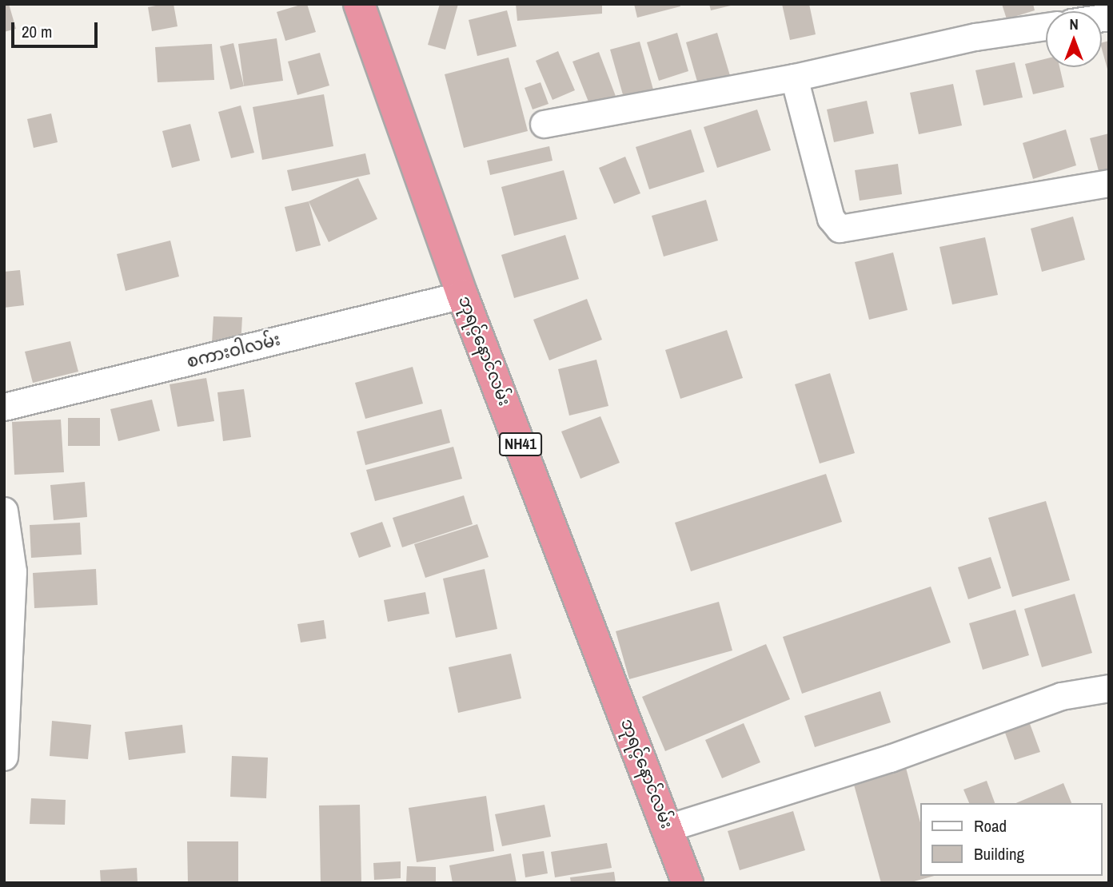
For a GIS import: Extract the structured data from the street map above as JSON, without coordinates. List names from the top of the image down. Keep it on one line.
{"streets":{"highway":["ဘုရင့်နောင်လမ်း","NH41"],"street":["စကားဝါလမ်း"]},"crossings":[["စကားဝါလမ်း","ဘုရင့်နောင်လမ်း"]],"legend":["Road","Building"],"scale_bar":"20 m","north":"top"}
